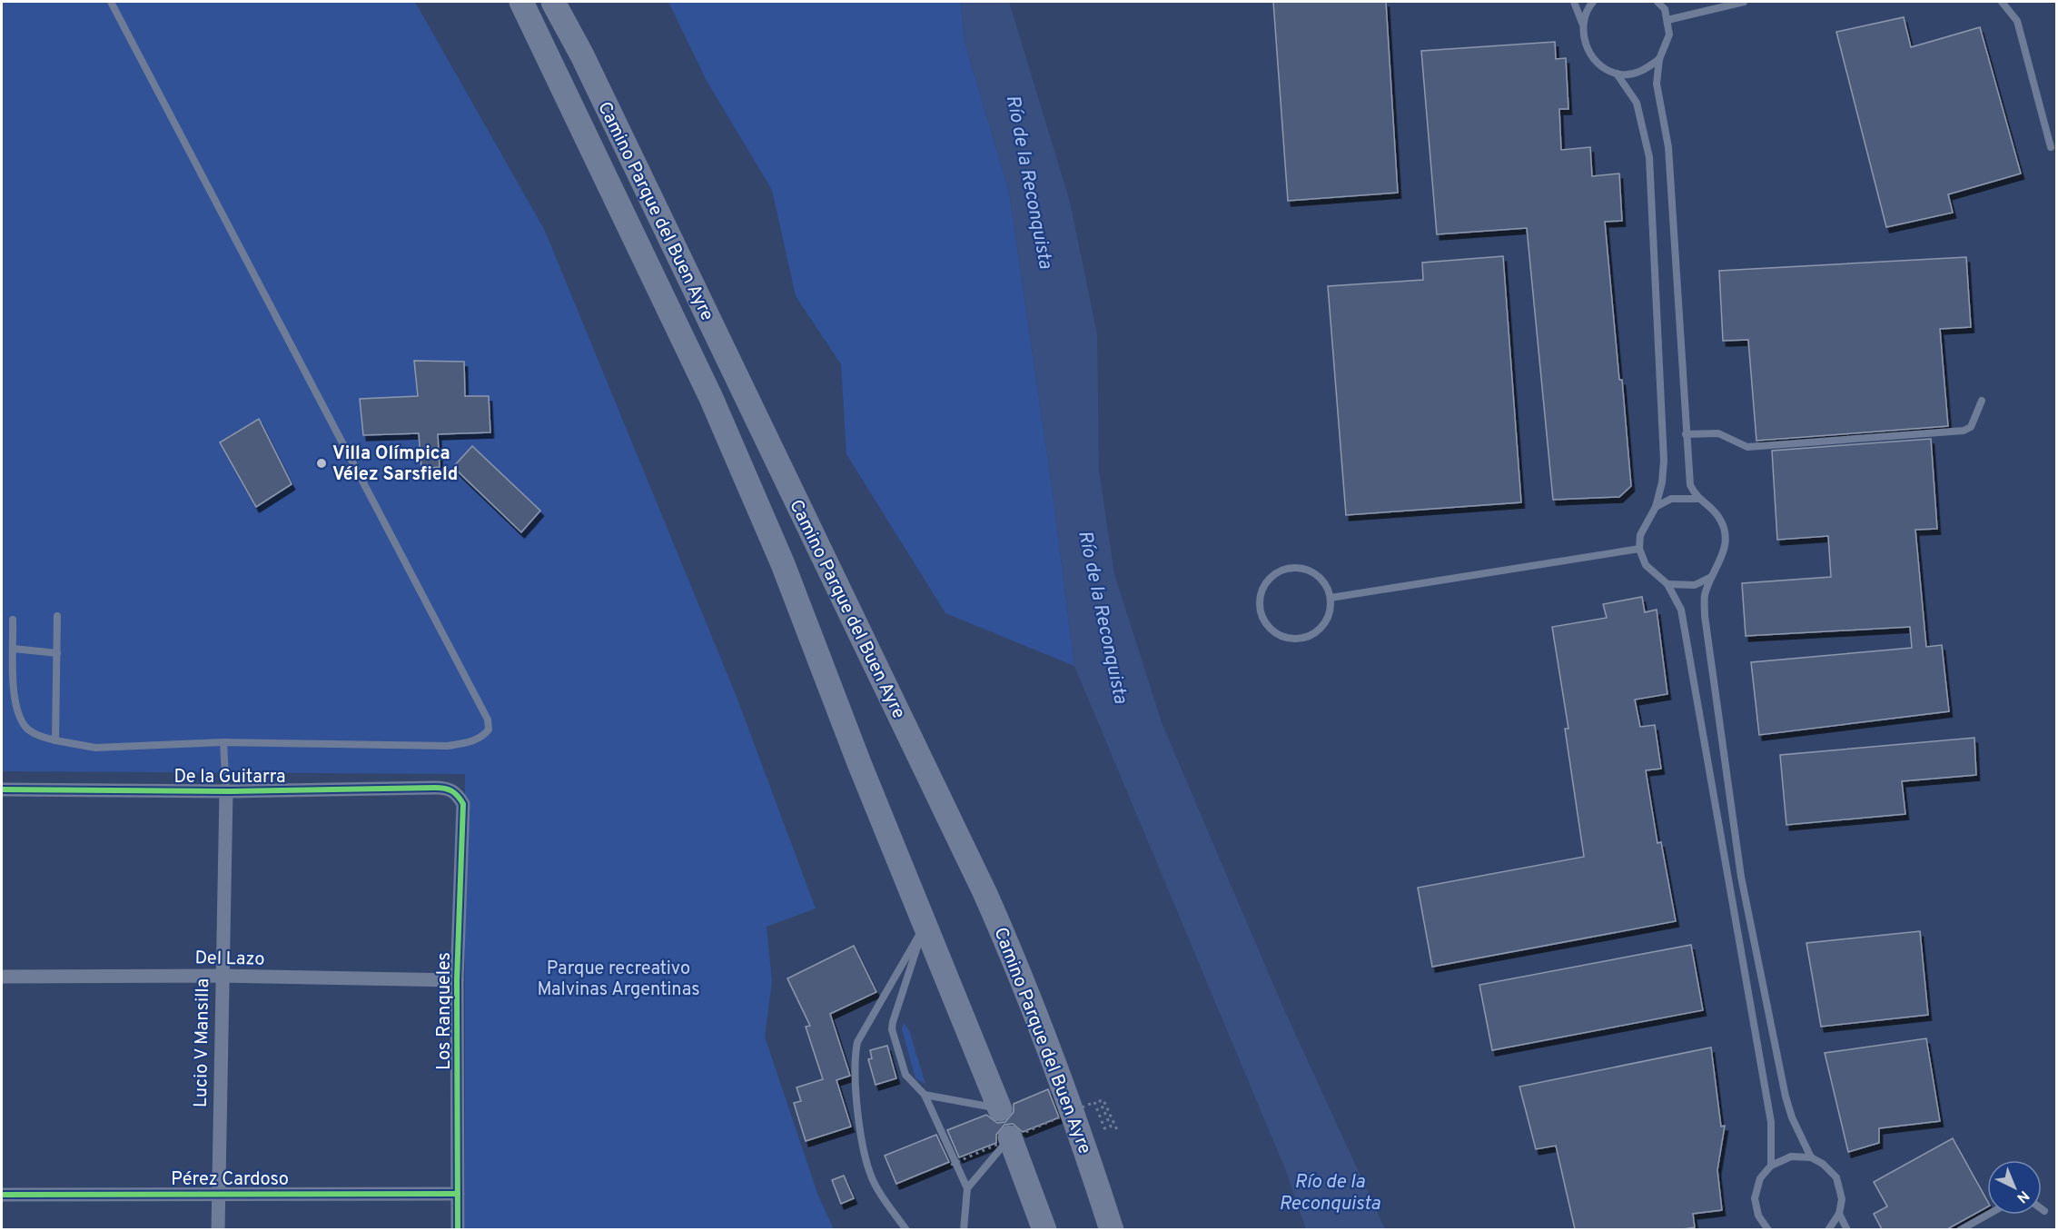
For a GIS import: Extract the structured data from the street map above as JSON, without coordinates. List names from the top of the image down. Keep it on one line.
{"streets":{"highway":["Camino Parque del Buen Ayre"],"street":["De la Guitarra","Del Lazo","Los Ranqueles","Lucio V Mansilla","Pérez Cardoso"]},"crossings":[["De la Guitarra","Los Ranqueles"],["De la Guitarra","Lucio V Mansilla"],["Del Lazo","Los Ranqueles"],["Del Lazo","Lucio V Mansilla"],["Los Ranqueles","Pérez Cardoso"],["Lucio V Mansilla","Pérez Cardoso"]],"water":["Río de la Reconquista"],"parks":["Parque recreativo Malvinas Argentinas"],"places":["Villa Olímpica Vélez Sarsfield"],"north":"bottom right"}
